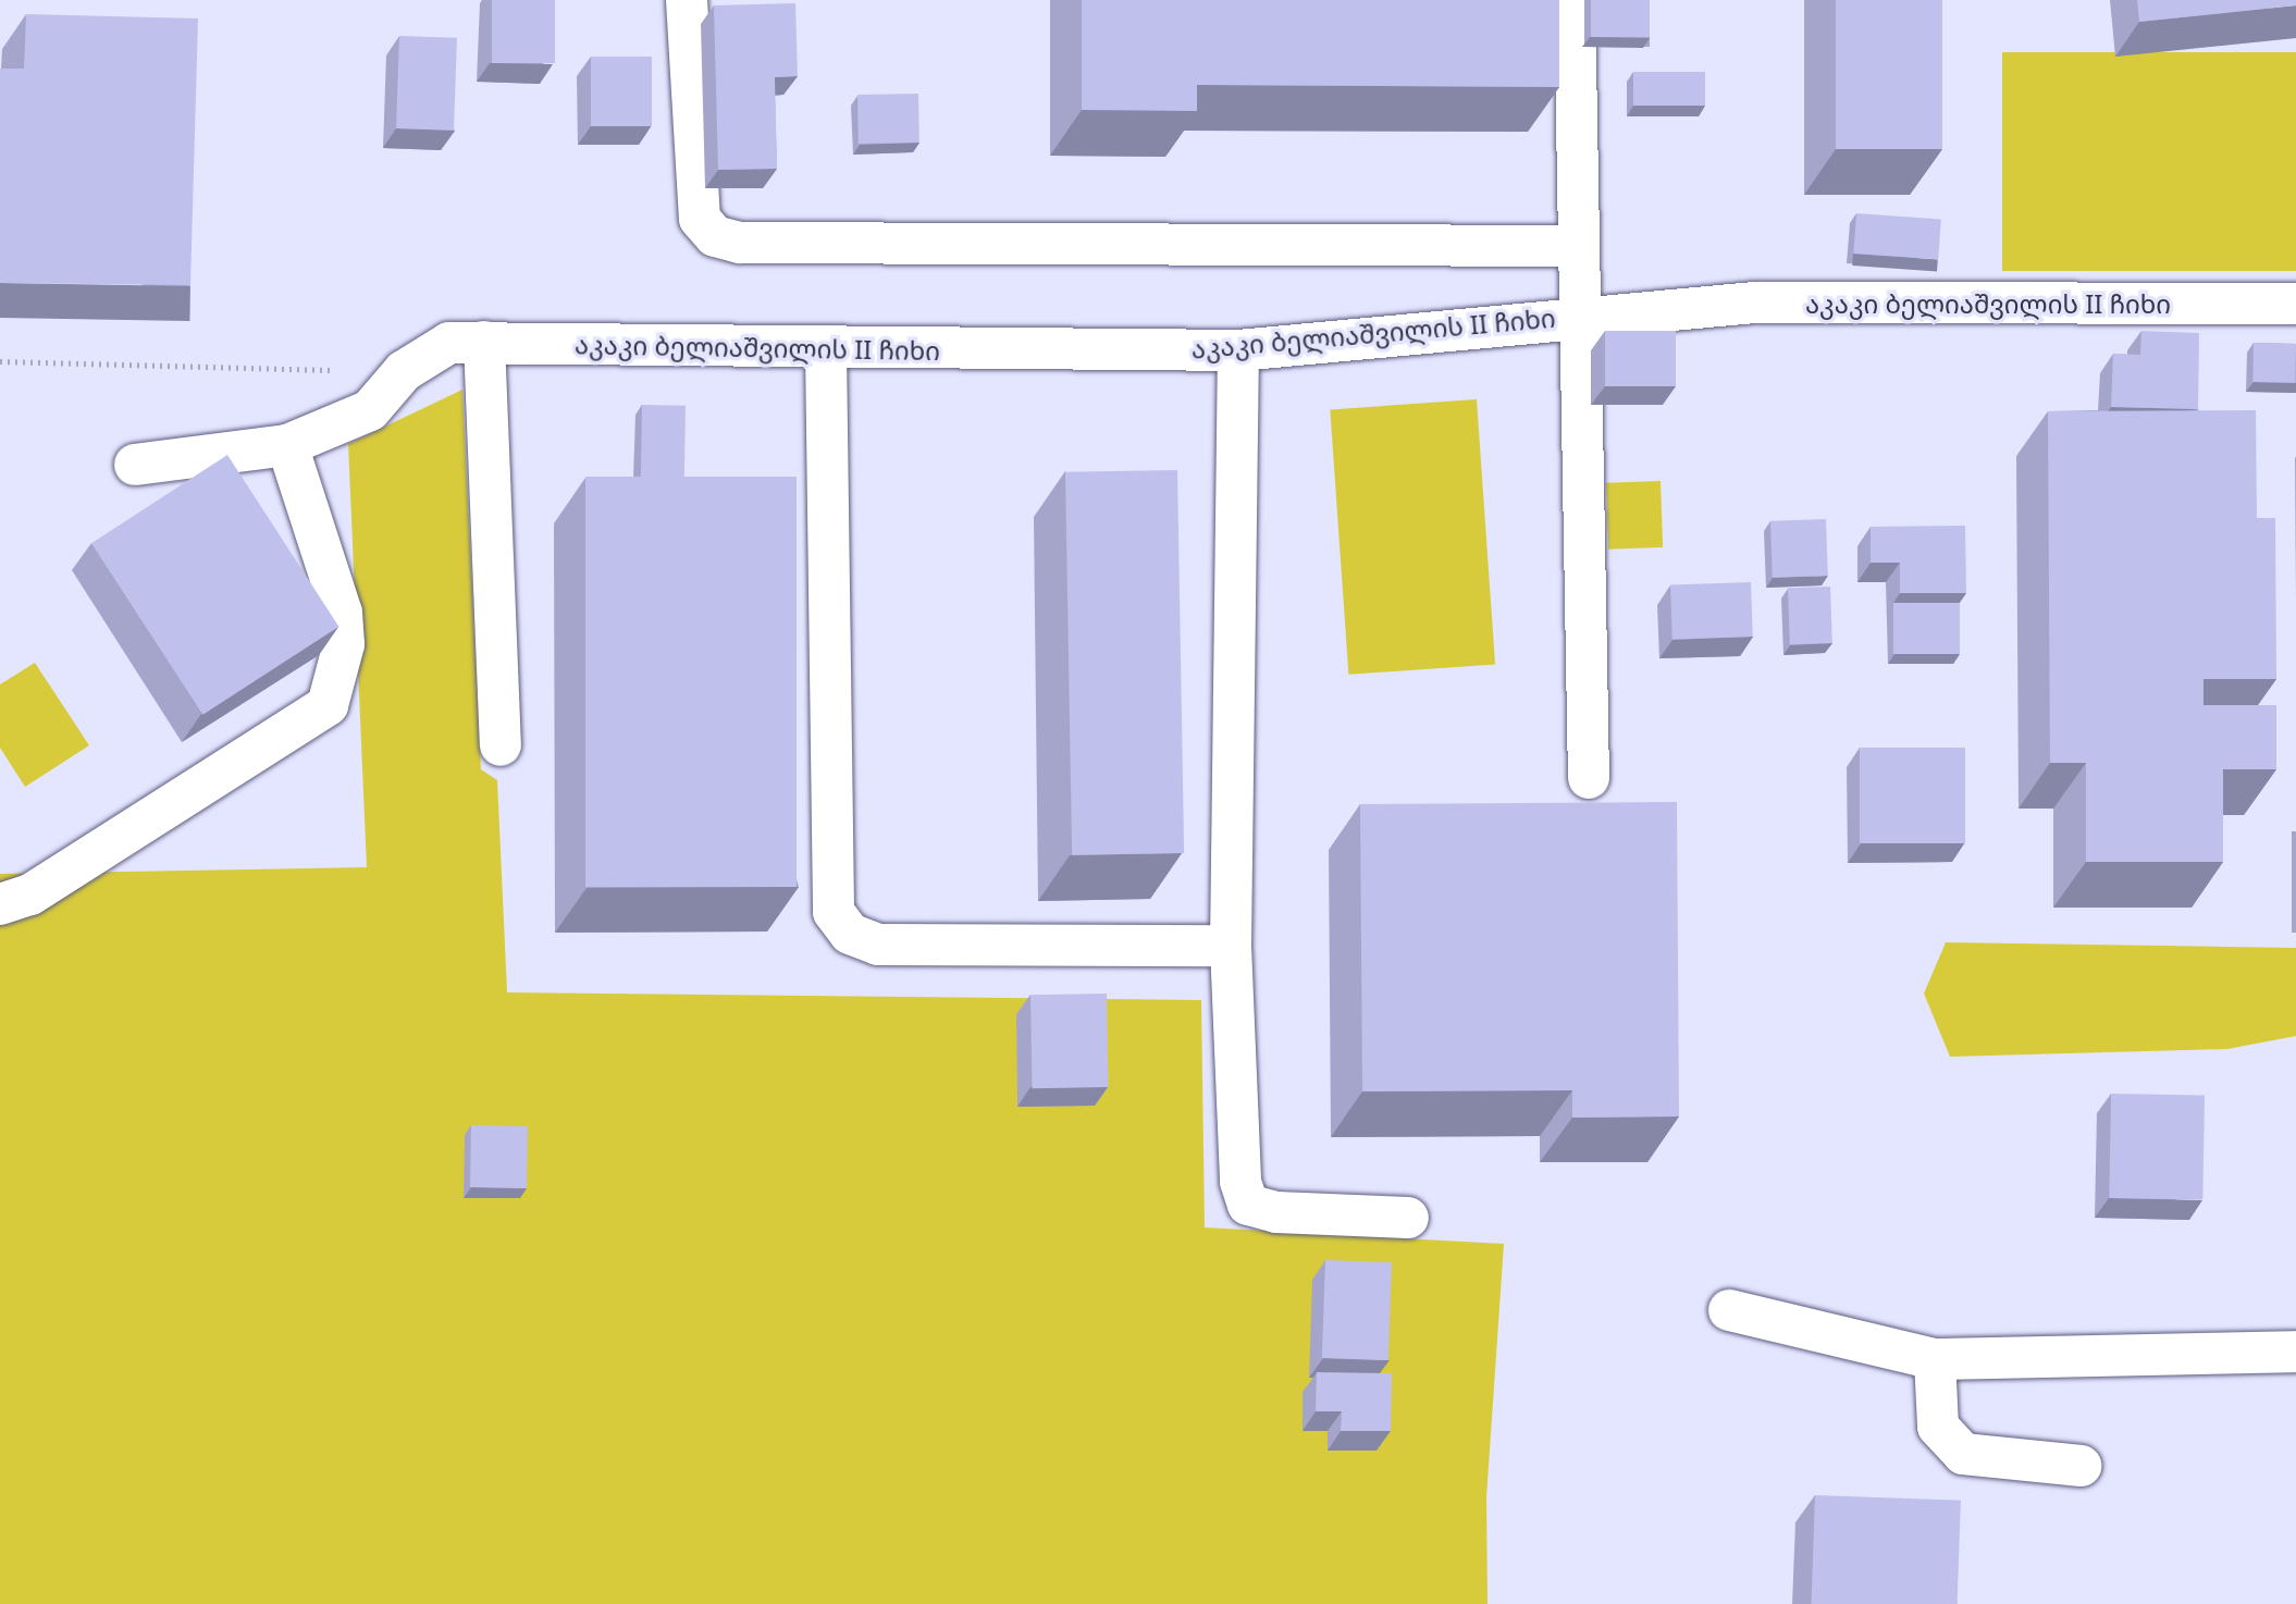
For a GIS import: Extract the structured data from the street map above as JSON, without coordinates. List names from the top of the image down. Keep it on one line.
{"streets":{"street":["აკაკი ბელიაშვილის II ჩიხი"]}}
